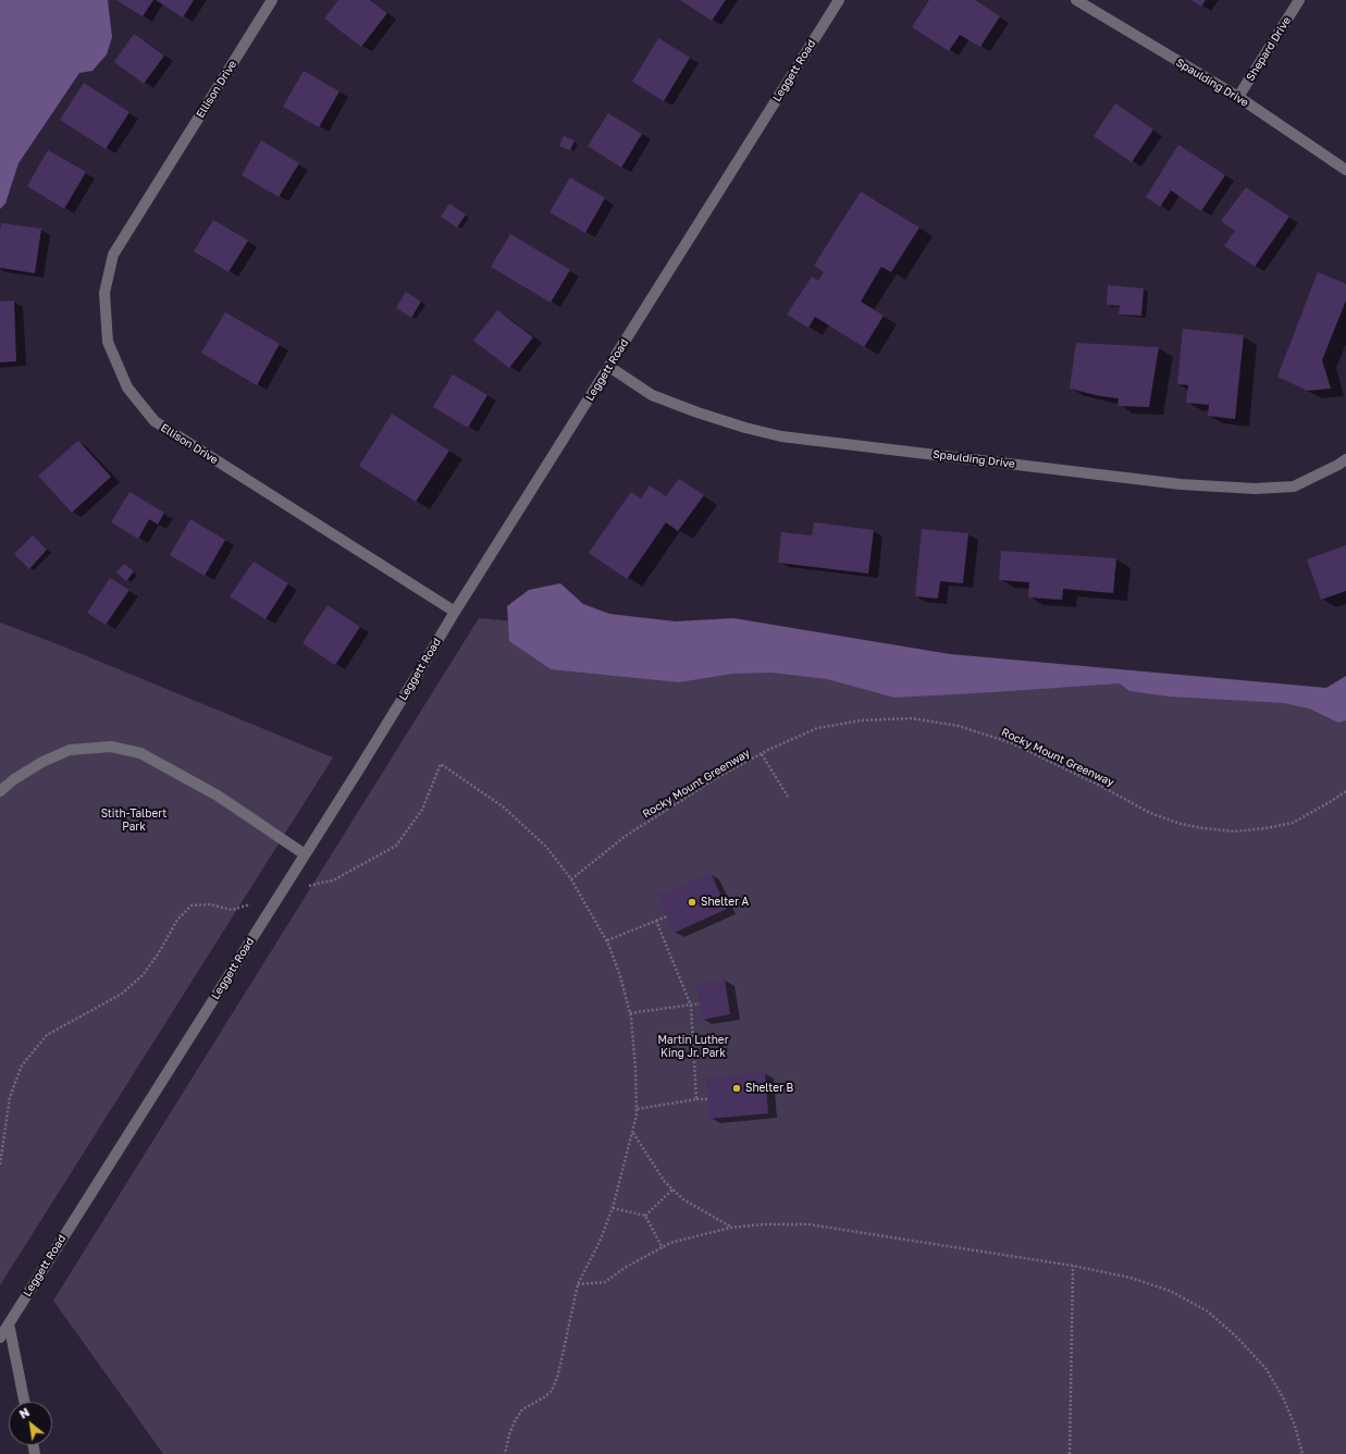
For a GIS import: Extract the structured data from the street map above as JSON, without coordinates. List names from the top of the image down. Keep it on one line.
{"streets":{"street":["Shepard Drive","Leggett Road","Spaulding Drive","Ellison Drive"],"path":["Rocky Mount Greenway"]},"crossings":[["Shepard Drive","Spaulding Drive"],["Leggett Road","Spaulding Drive"],["Leggett Road","Ellison Drive"]],"parks":["Stith-Talbert Park","Martin Luther King Jr. Park"],"places":["Shelter A","Shelter B"],"north":"top left"}
